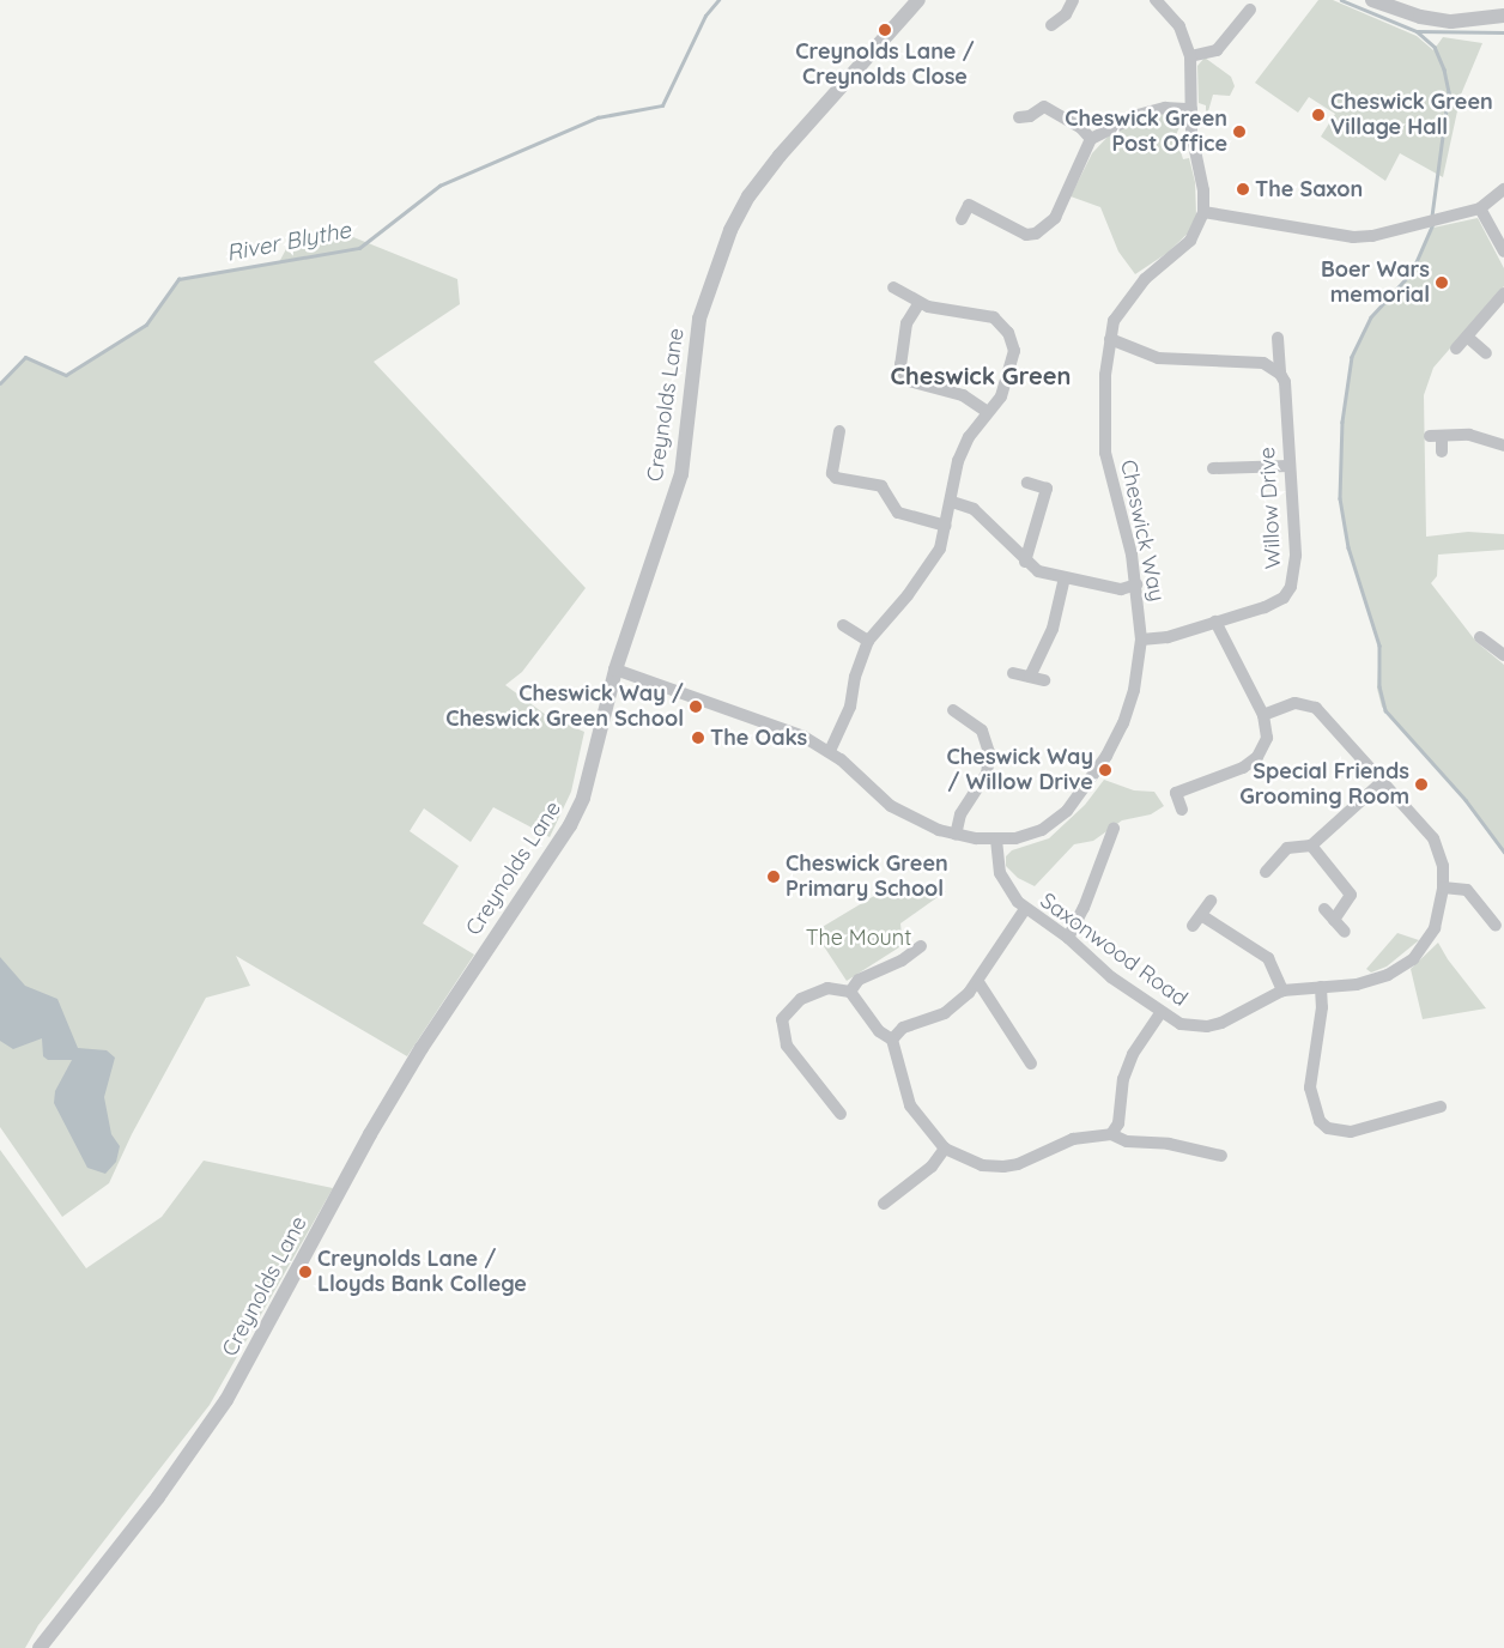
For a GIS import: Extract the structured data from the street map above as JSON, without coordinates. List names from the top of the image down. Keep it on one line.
{"streets":{"street":["Creynolds Lane","Willow Drive","Cheswick Way","Saxonwood Road"]},"crossings":[["Creynolds Lane","Cheswick Way"],["Willow Drive","Cheswick Way"],["Cheswick Way","Saxonwood Road"]],"districts":["Cheswick Green"],"water":["River Blythe"],"parks":["The Mount"],"places":["Creynolds Lane / Creynolds Close","Cheswick Green Village Hall","Cheswick Green Post Office","The Saxon","Boer Wars memorial","Cheswick Way / Cheswick Green School","The Oaks","Cheswick Way / Willow Drive","Special Friends Grooming Room","Cheswick Green Primary School","Creynolds Lane / Lloyds Bank College"]}
